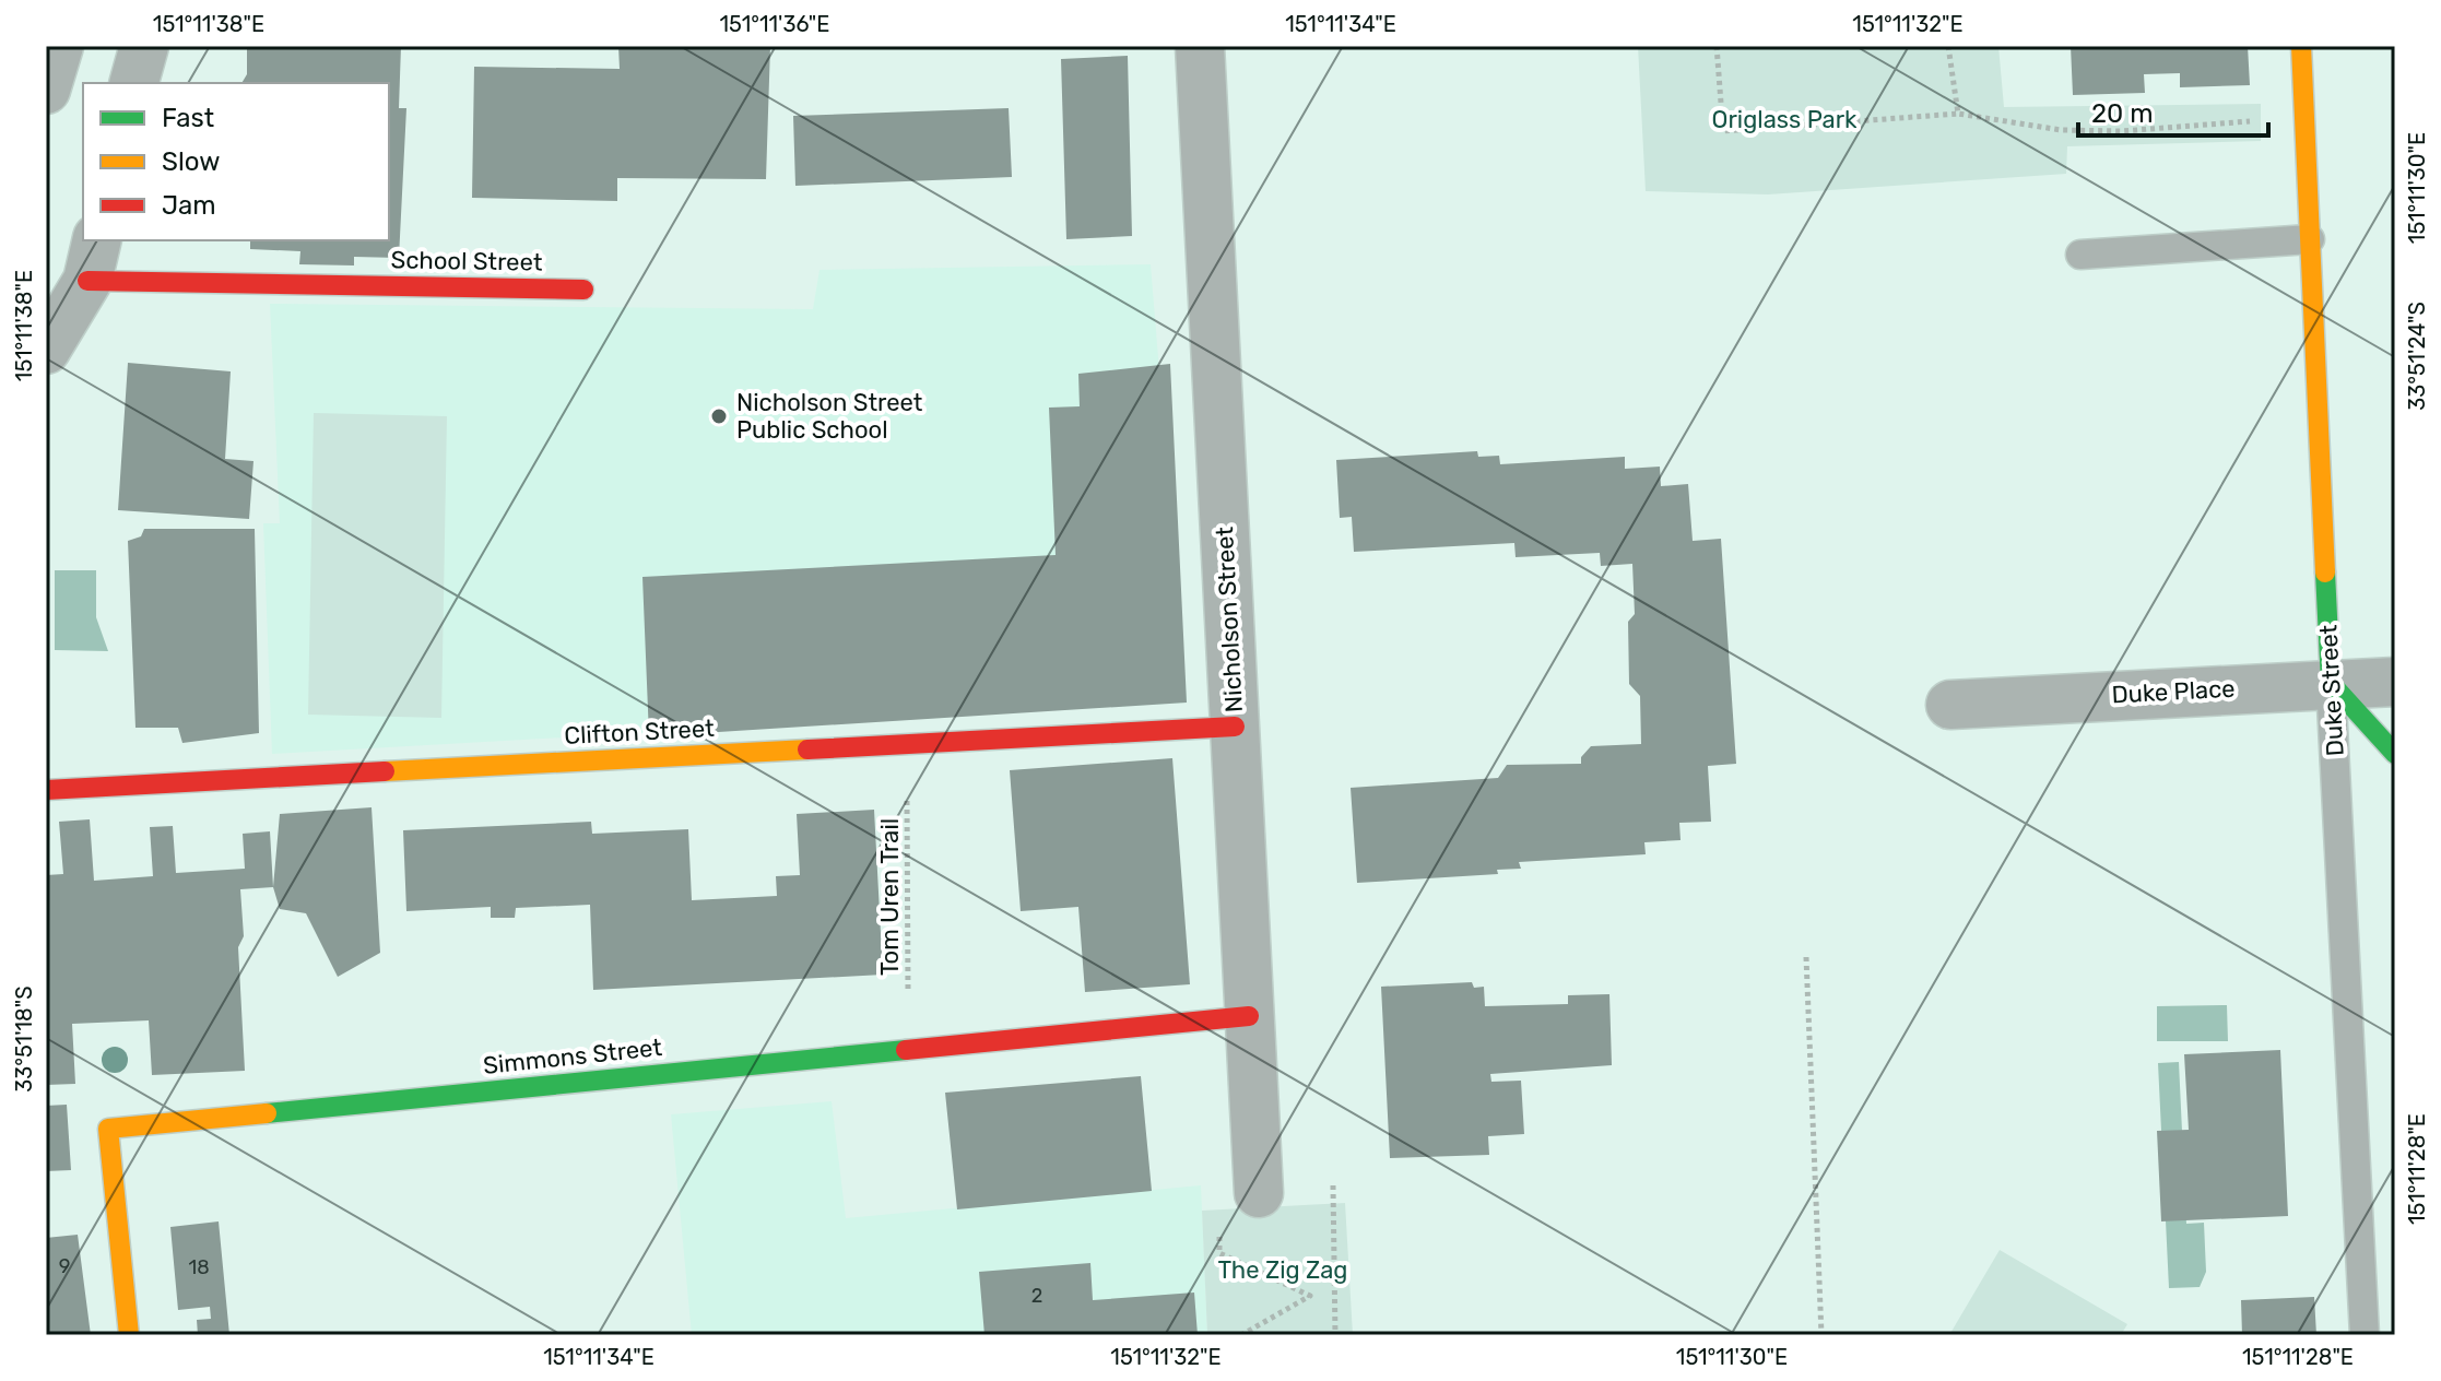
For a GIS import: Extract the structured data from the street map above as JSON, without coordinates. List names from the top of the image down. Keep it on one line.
{"streets":{"street":["School Street","Nicholson Street","Duke Street","Duke Place","Clifton Street","Simmons Street"],"path":["Tom Uren Trail"]},"crossings":[["Nicholson Street","Clifton Street"],["Nicholson Street","Simmons Street"],["Duke Street","Duke Place"],["Clifton Street","Tom Uren Trail"],["Tom Uren Trail","Simmons Street"]],"parks":["Origlass Park","The Zig Zag"],"places":["Nicholson Street Public School"],"house_numbers":["9","18","2"],"legend":["Fast","Slow","Jam"],"scale_bar":"20 m","coordinates":["151°11'38\"E","151°11'36\"E","151°11'34\"E","151°11'32\"E","151°11'30\"E","33°51'24\"S","33°51'18\"S","151°11'28\"E"]}
